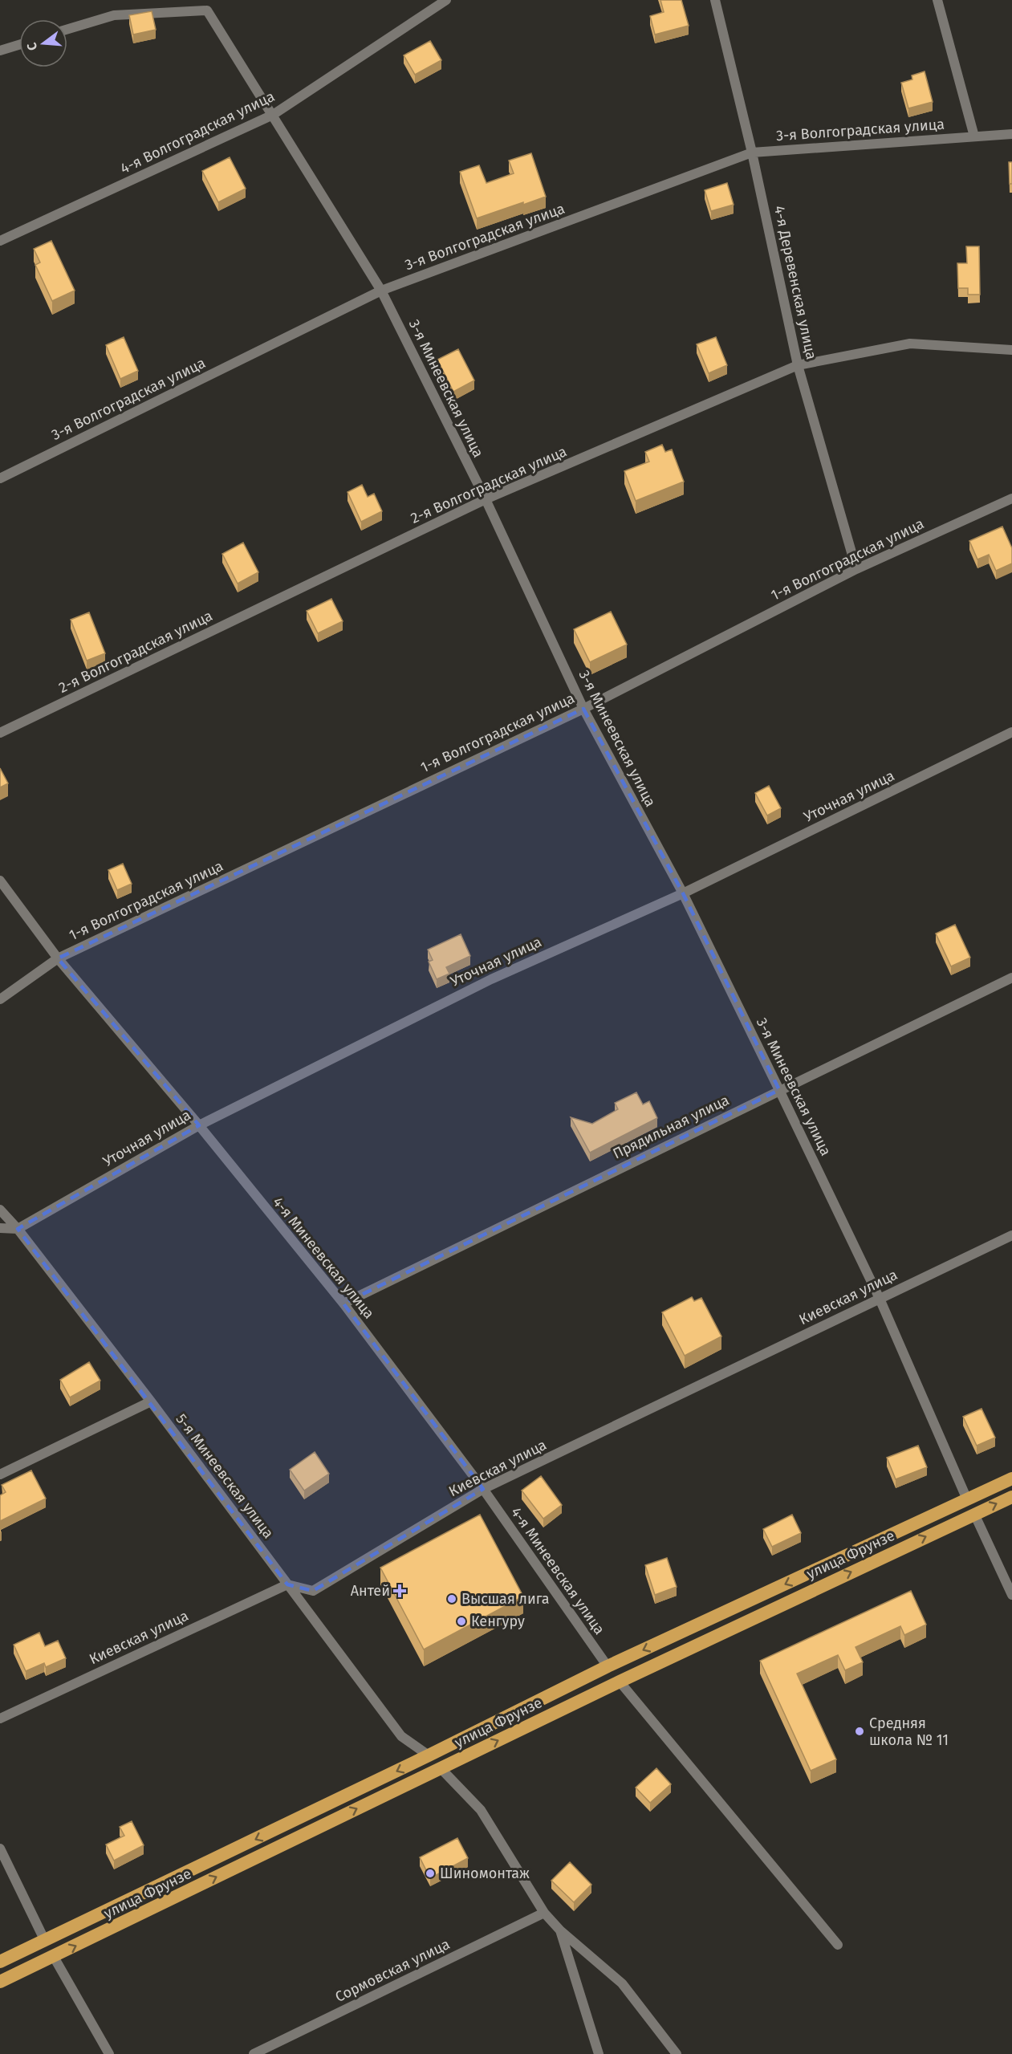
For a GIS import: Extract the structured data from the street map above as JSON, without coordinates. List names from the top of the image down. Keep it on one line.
{"streets":{"highway":["улица Фрунзе"],"street":["3-я Волгоградская улица","4-я Волгоградская улица","4-я Деревенская улица","3-я Минеевская улица","2-я Волгоградская улица","1-я Волгоградская улица","Уточная улица","Прядильная улица","4-я Минеевская улица","Киевская улица","5-я Минеевская улица","Сормовская улица"]},"crossings":[["3-я Волгоградская улица","4-я Деревенская улица"],["3-я Волгоградская улица","3-я Минеевская улица"],["4-я Волгоградская улица","3-я Минеевская улица"],["4-я Деревенская улица","2-я Волгоградская улица"],["4-я Деревенская улица","1-я Волгоградская улица"],["3-я Минеевская улица","2-я Волгоградская улица"],["3-я Минеевская улица","1-я Волгоградская улица"],["3-я Минеевская улица","Уточная улица"],["3-я Минеевская улица","Прядильная улица"],["3-я Минеевская улица","Киевская улица"],["3-я Минеевская улица","улица Фрунзе"],["1-я Волгоградская улица","4-я Минеевская улица"],["Уточная улица","4-я Минеевская улица"],["Уточная улица","5-я Минеевская улица"],["Прядильная улица","4-я Минеевская улица"],["4-я Минеевская улица","Киевская улица"],["4-я Минеевская улица","улица Фрунзе"],["Киевская улица","5-я Минеевская улица"],["5-я Минеевская улица","улица Фрунзе"]],"places":{"health":["Антей"],"other":["Высшая лига","Кенгуру","Средняя школа № 11","Шиномонтаж"]},"north":"left"}
